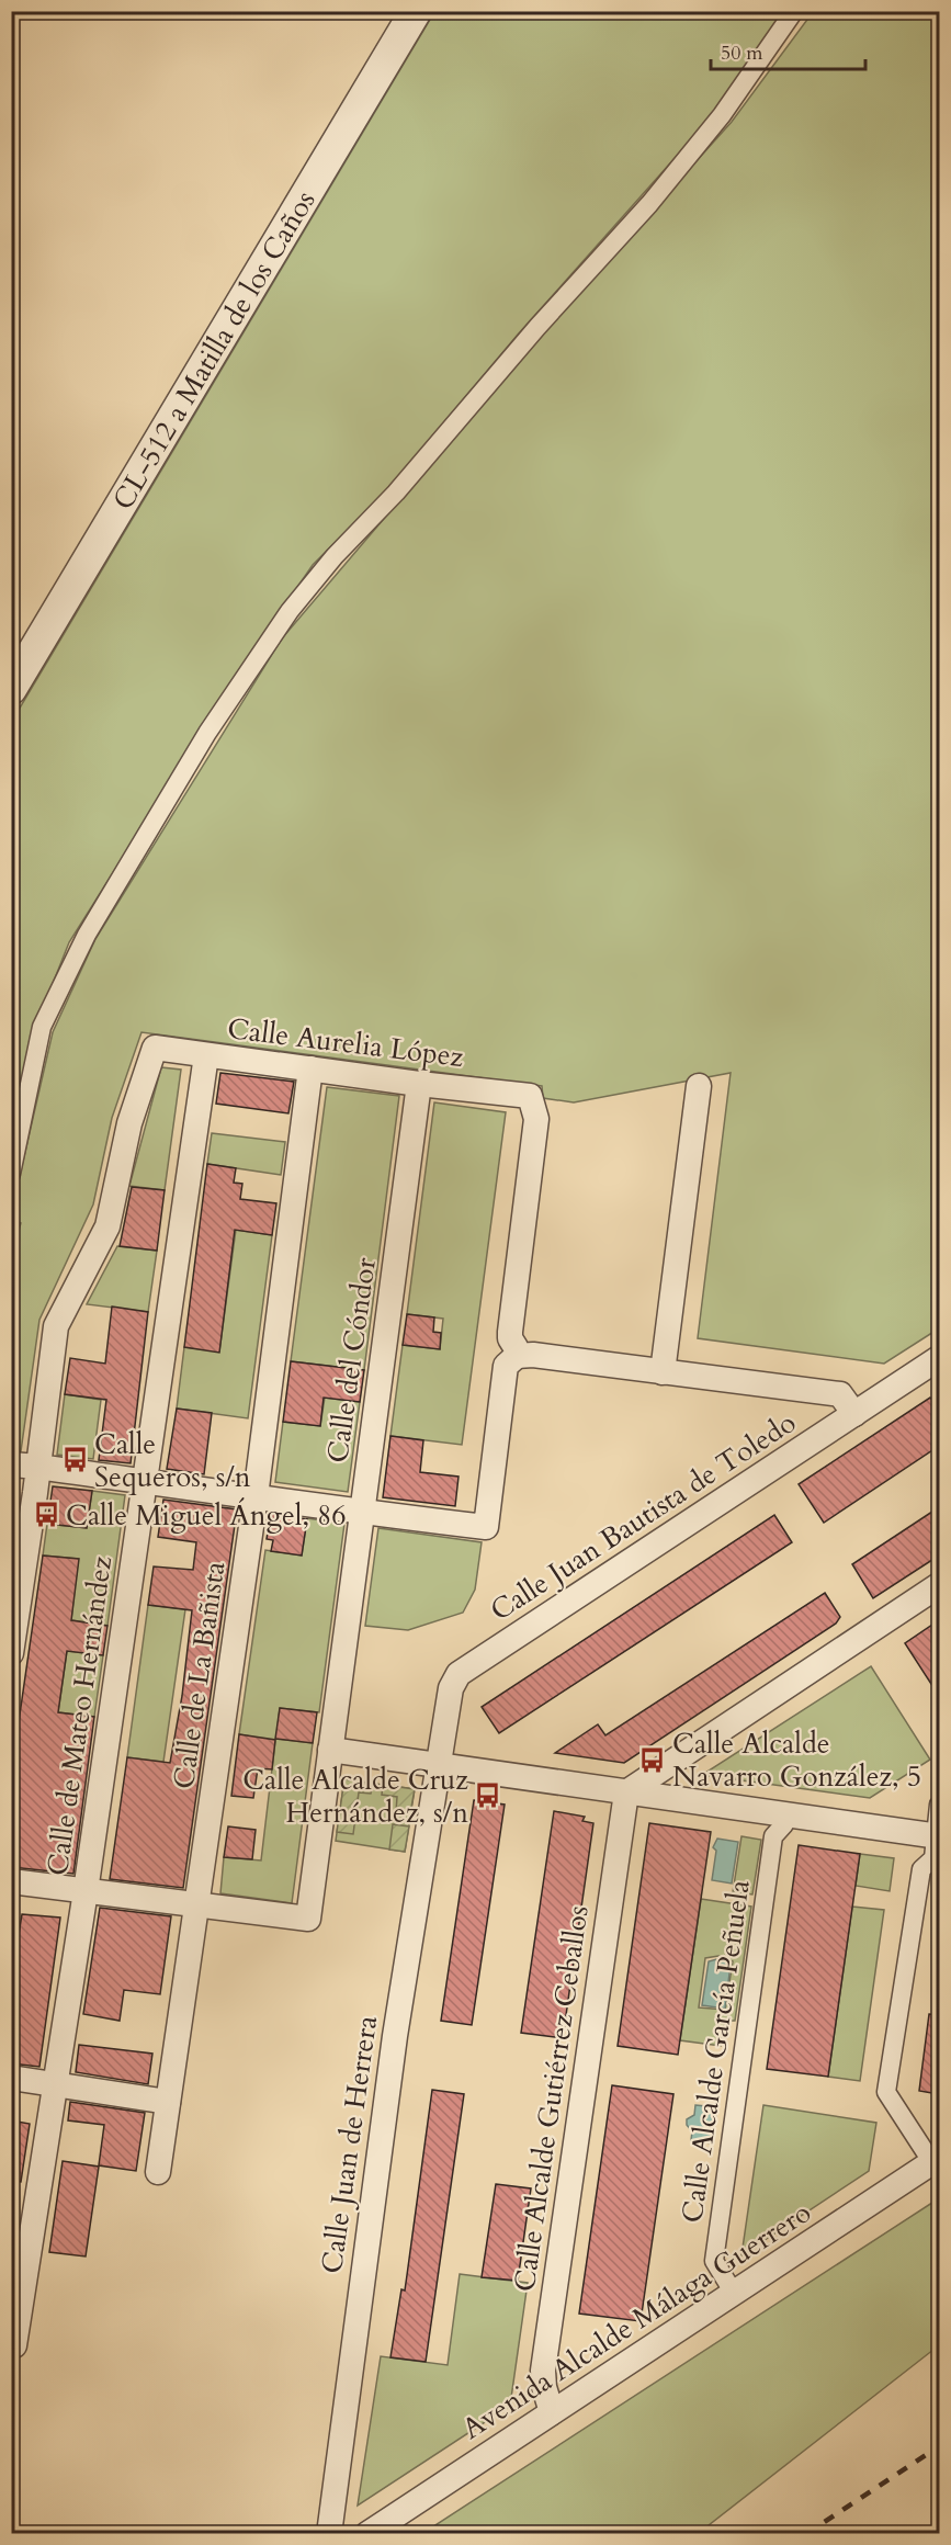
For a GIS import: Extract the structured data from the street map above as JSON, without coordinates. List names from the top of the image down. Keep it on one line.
{"streets":{"street":["CL-512 a Matilla de los Caños","Calle Aurelia López","Calle del Cóndor","Calle Juan Bautista de Toledo","Calle de La Bañista","Calle de Mateo Hernández","Calle Alcalde García Peñuela","Calle Alcalde Gutiérrez Ceballos","Calle Juan de Herrera","Avenida Alcalde Málaga Guerrero"]},"crossings":[["Calle Aurelia López","Calle del Cóndor"],["Calle Aurelia López","Calle de La Bañista"],["Calle Aurelia López","Calle de Mateo Hernández"],["Calle del Cóndor","Calle de La Bañista"],["Calle Juan Bautista de Toledo","Calle Juan de Herrera"],["Calle Alcalde García Peñuela","Avenida Alcalde Málaga Guerrero"],["Calle Alcalde Gutiérrez Ceballos","Avenida Alcalde Málaga Guerrero"]],"places":{"bus stop":["Calle Sequeros, s/n","Calle Miguel Ángel, 86","Calle Alcalde Navarro González, 5","Calle Alcalde Cruz Hernández, s/n"]},"scale_bar":"50 m"}
